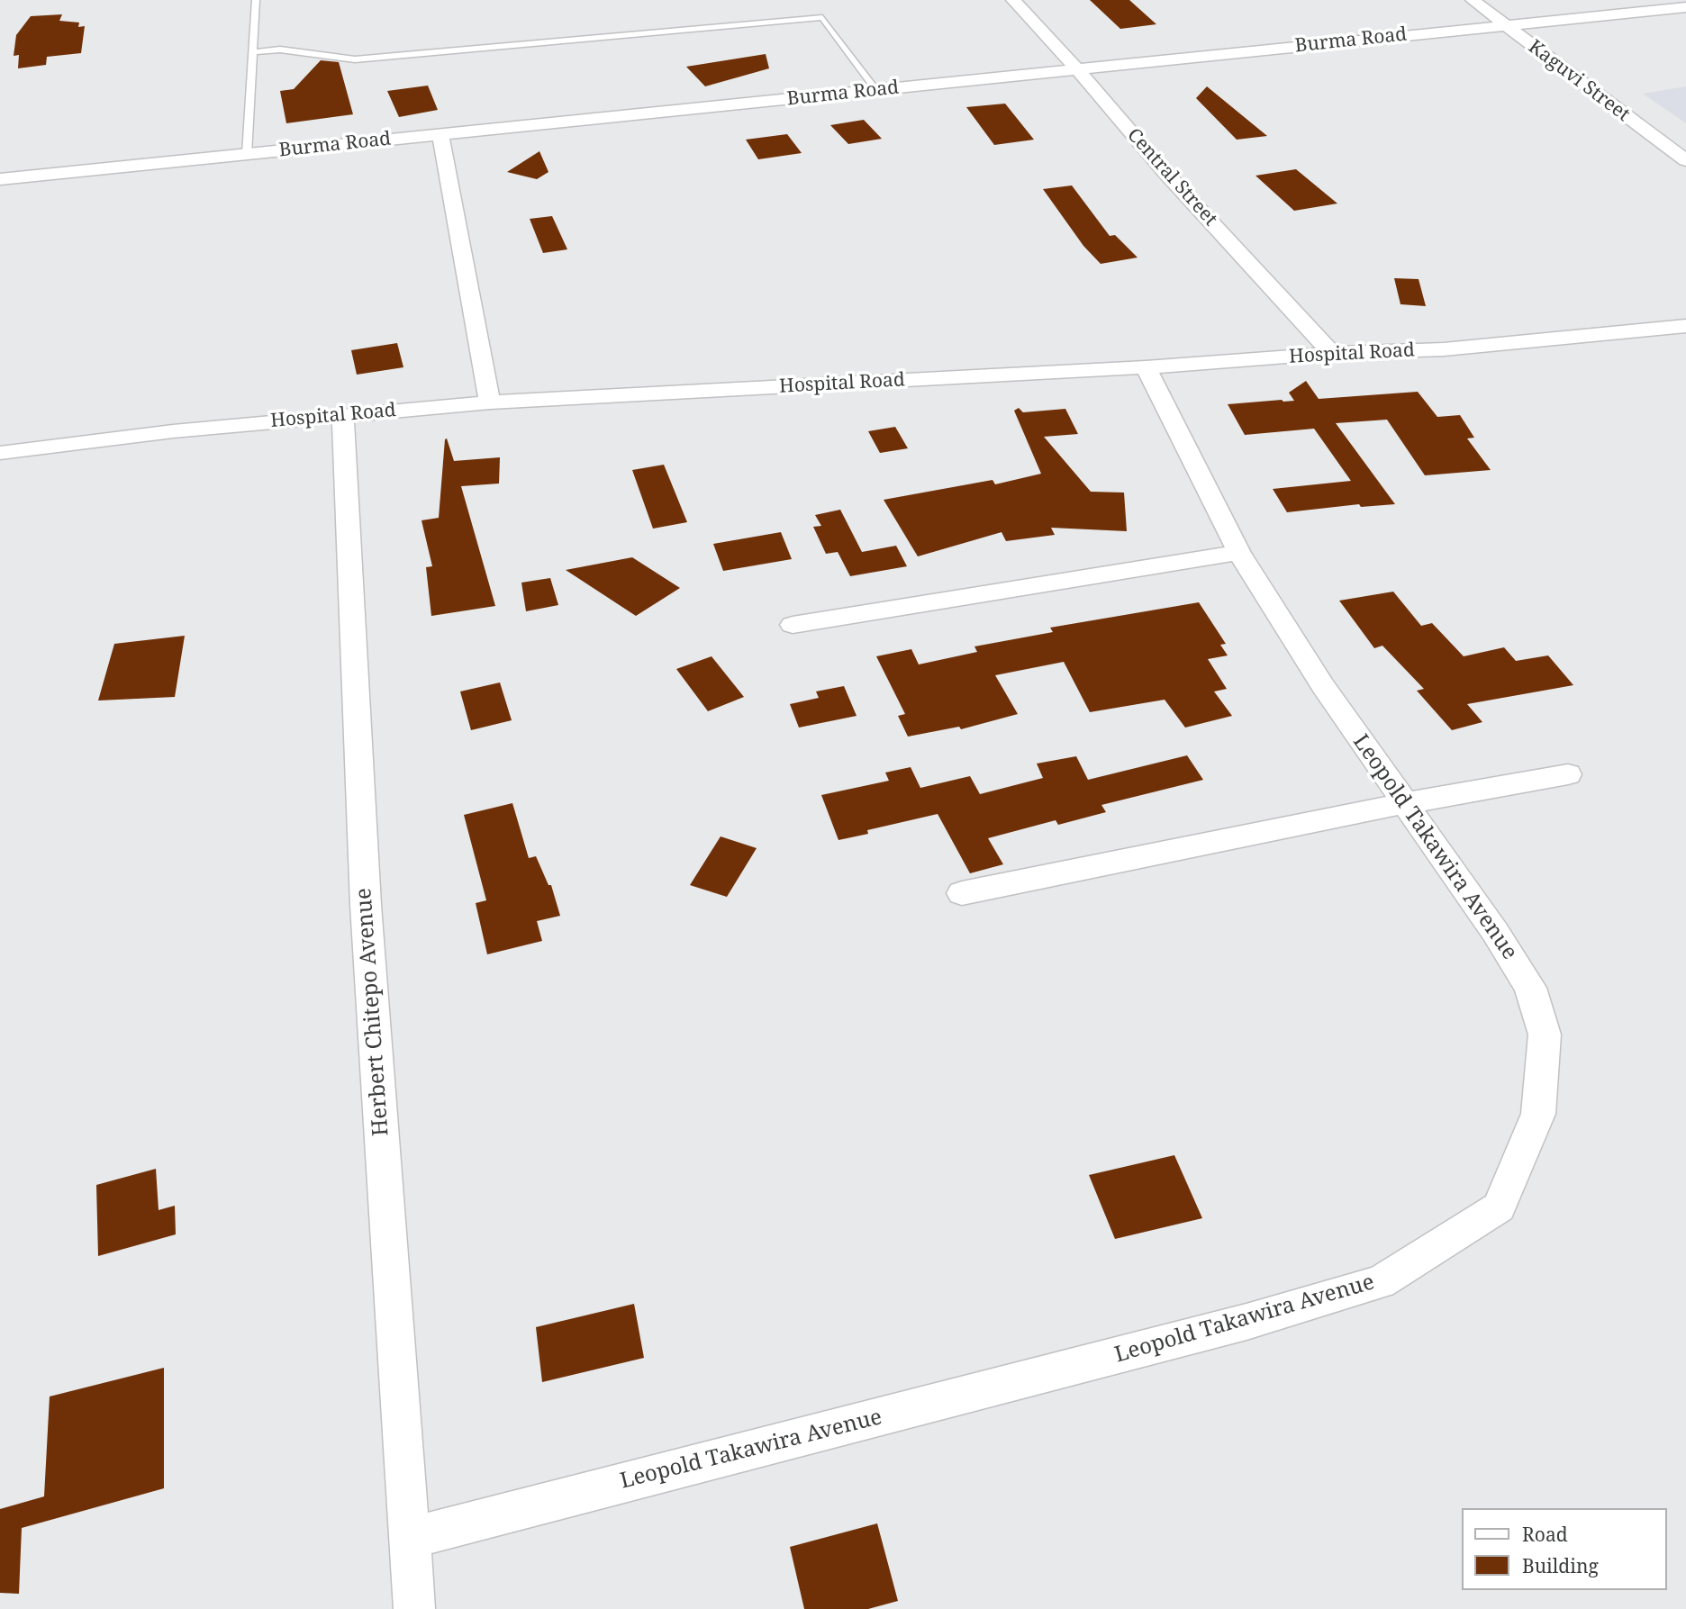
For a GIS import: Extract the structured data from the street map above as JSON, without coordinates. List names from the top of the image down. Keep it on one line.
{"streets":{"street":["Burma Road","Kaguvi Street","Central Street","Hospital Road","Leopold Takawira Avenue","Herbert Chitepo Avenue"]},"crossings":[["Burma Road","Kaguvi Street"],["Burma Road","Central Street"],["Central Street","Hospital Road"],["Hospital Road","Leopold Takawira Avenue"],["Hospital Road","Herbert Chitepo Avenue"],["Leopold Takawira Avenue","Herbert Chitepo Avenue"]],"legend":["Road","Building"]}
